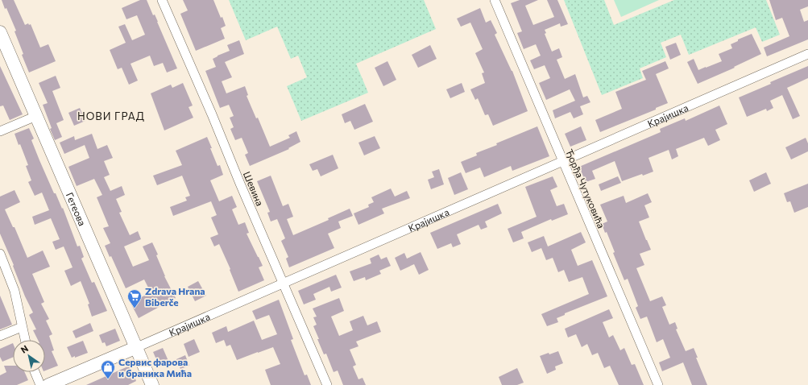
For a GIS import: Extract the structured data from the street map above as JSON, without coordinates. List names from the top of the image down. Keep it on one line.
{"streets":{"main road":["Крајишка","Гетеова"],"street":["Шевина","Ђорђа Чутуковића"]},"crossings":[["Крајишка","Шевина"],["Крајишка","Ђорђа Чутуковића"],["Крајишка","Гетеова"]],"districts":["НОВИ ГРАД"],"places":{"supermarket":["Zdrava Hrana Biberče"],"shop":["Сервис фарова и браника Мића"]},"north":"top left"}
